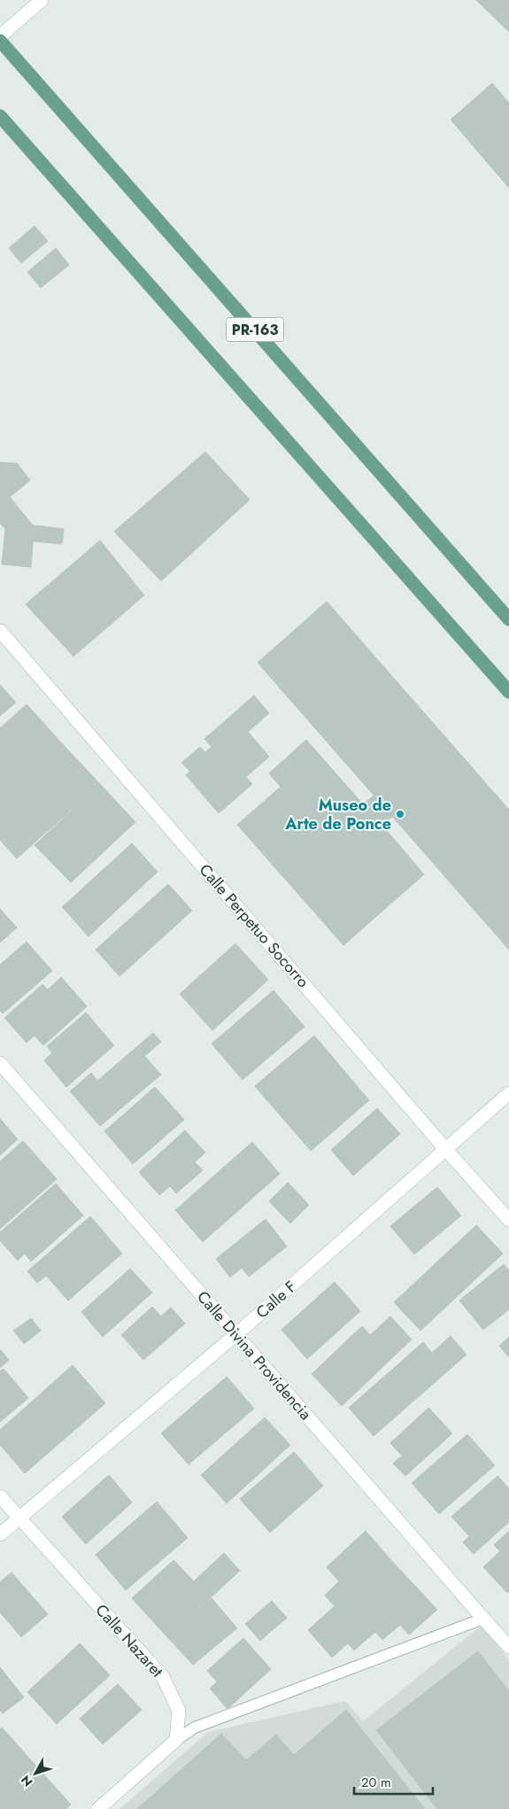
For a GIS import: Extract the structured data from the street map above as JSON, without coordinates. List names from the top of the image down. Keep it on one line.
{"streets":{"main road":["PR-163"],"street":["Calle Perpetuo Socorro","Calle F","Calle Divina Providencia","Calle Nazaret"]},"crossings":[["Calle Perpetuo Socorro","Calle F"],["Calle F","Calle Divina Providencia"],["Calle F","Calle Nazaret"]],"places":["Museo de Arte de Ponce"],"scale_bar":"20 m","north":"bottom left"}
